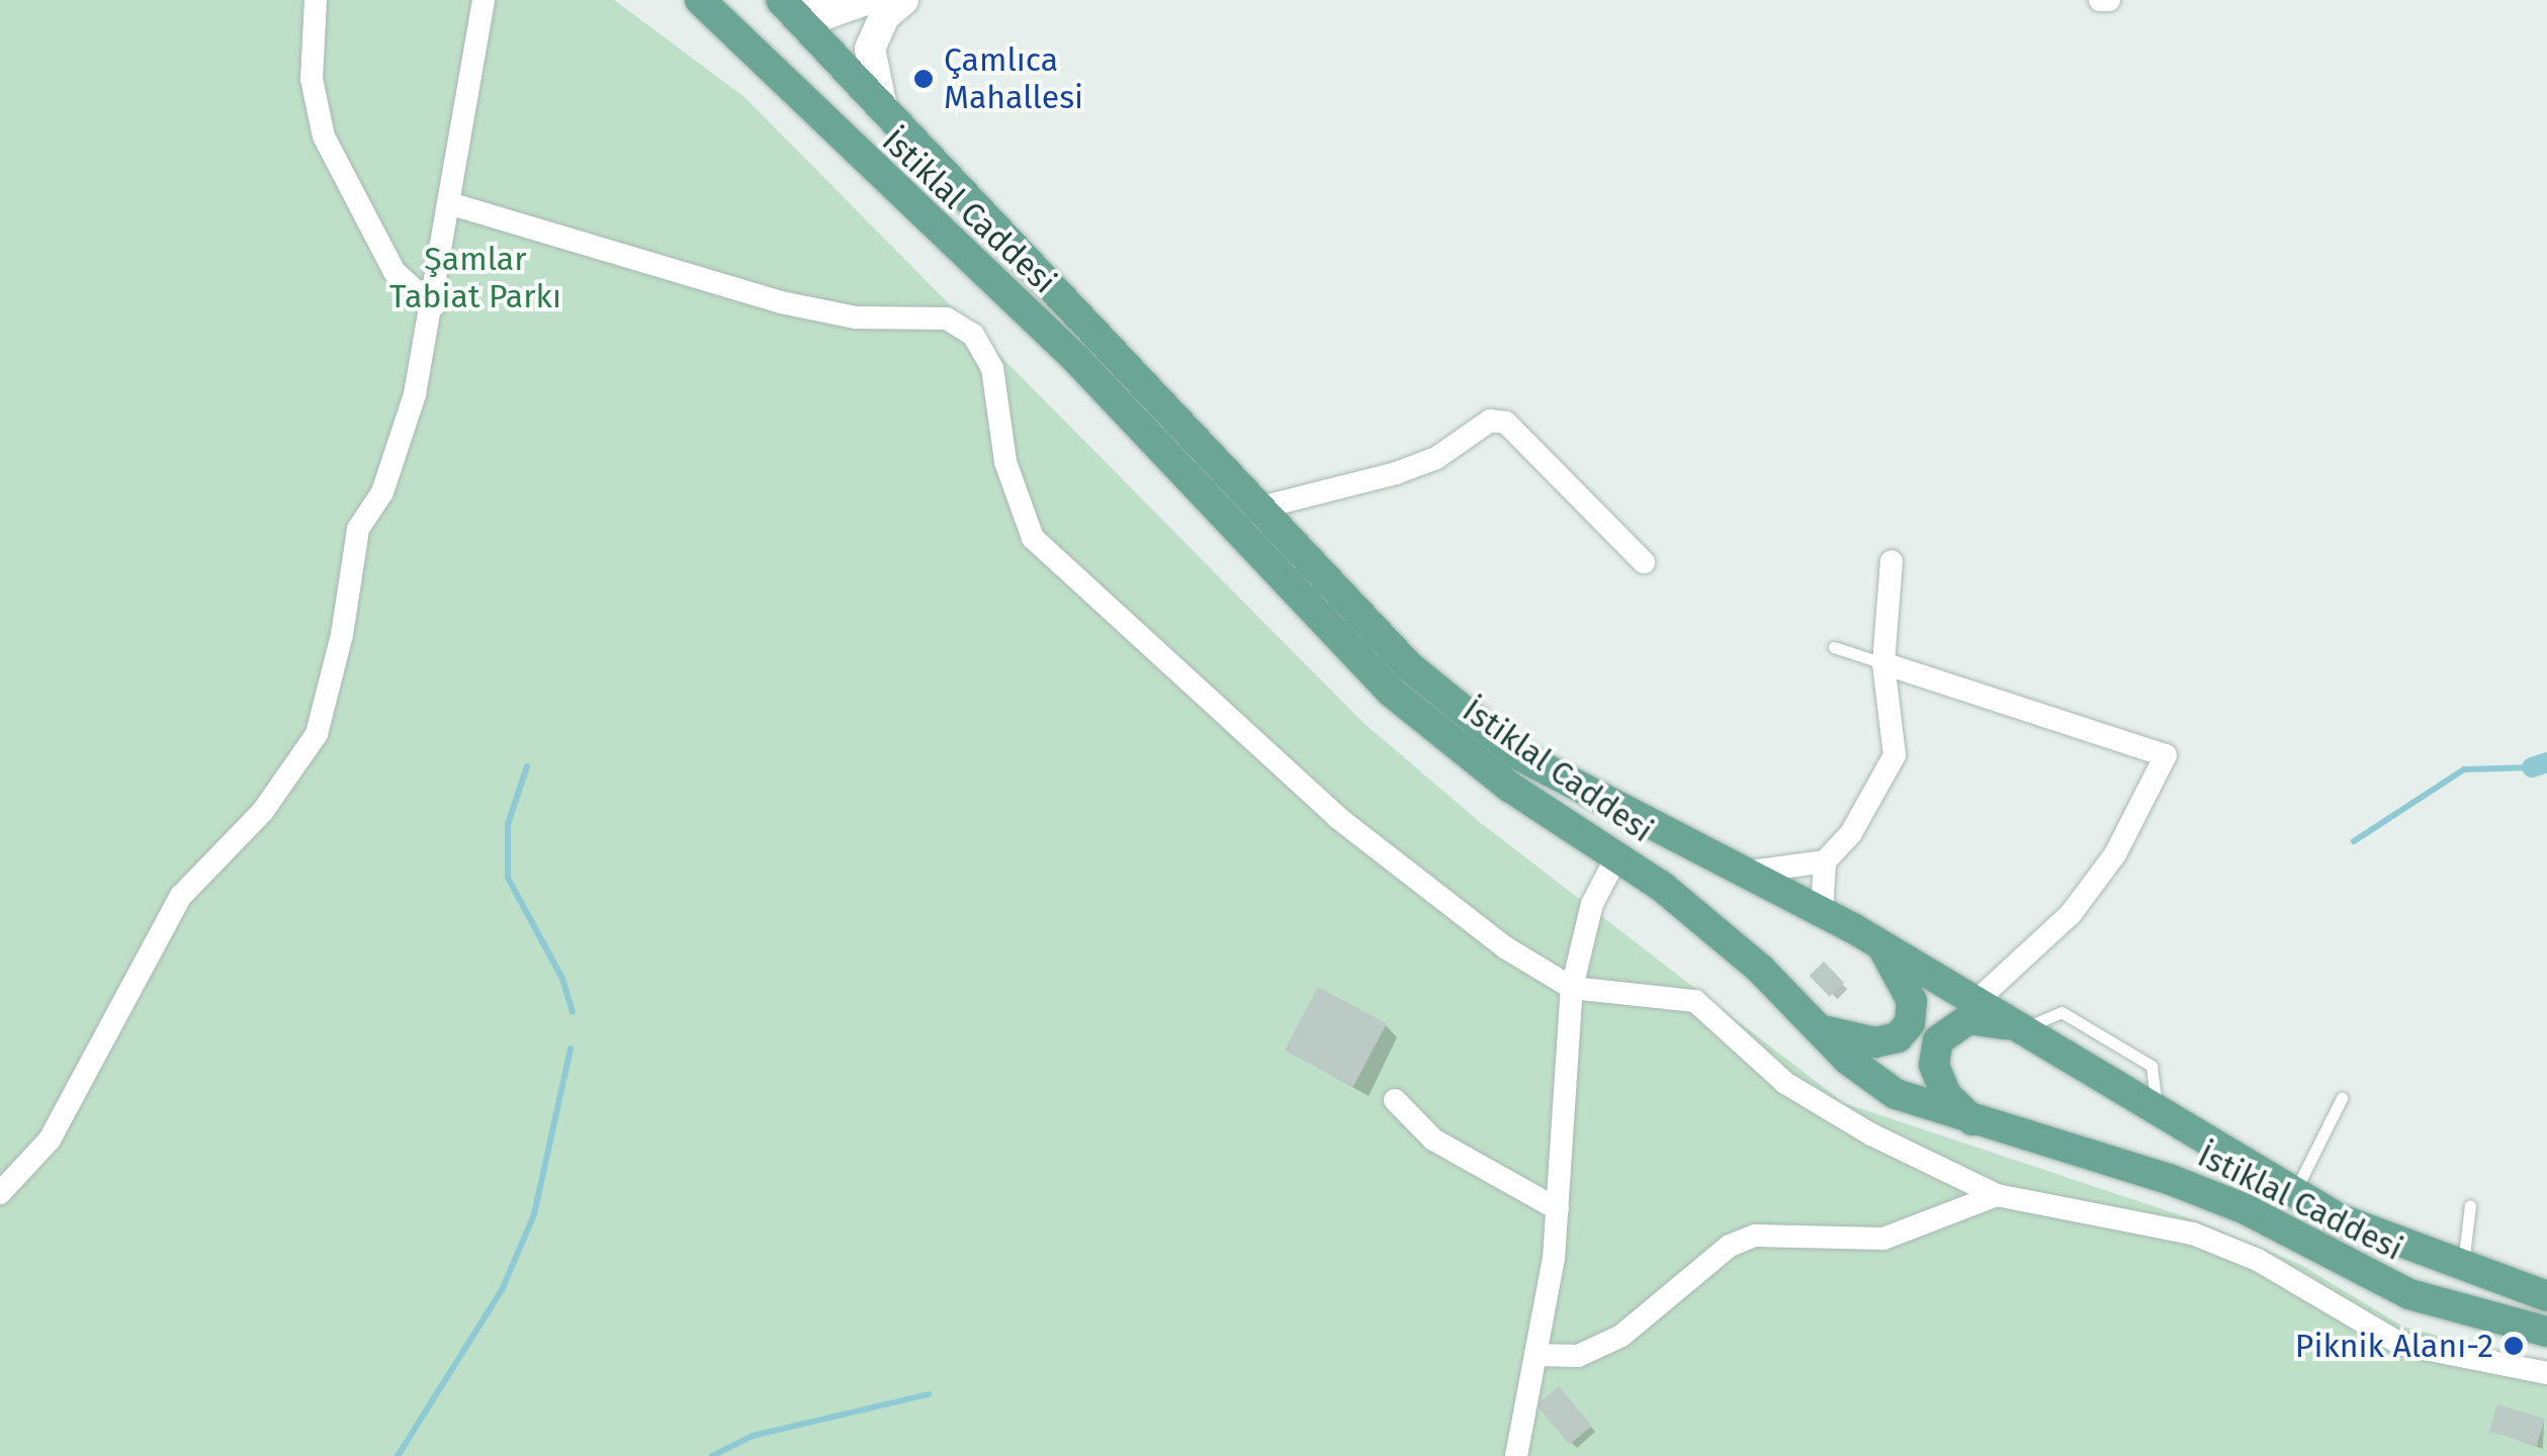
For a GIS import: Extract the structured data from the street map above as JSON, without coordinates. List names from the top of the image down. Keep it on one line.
{"streets":{"main road":["İstiklal Caddesi"]},"parks":["Şamlar Tabiat Parkı"],"places":["Çamlıca Mahallesi","Piknik Alanı-2"]}
